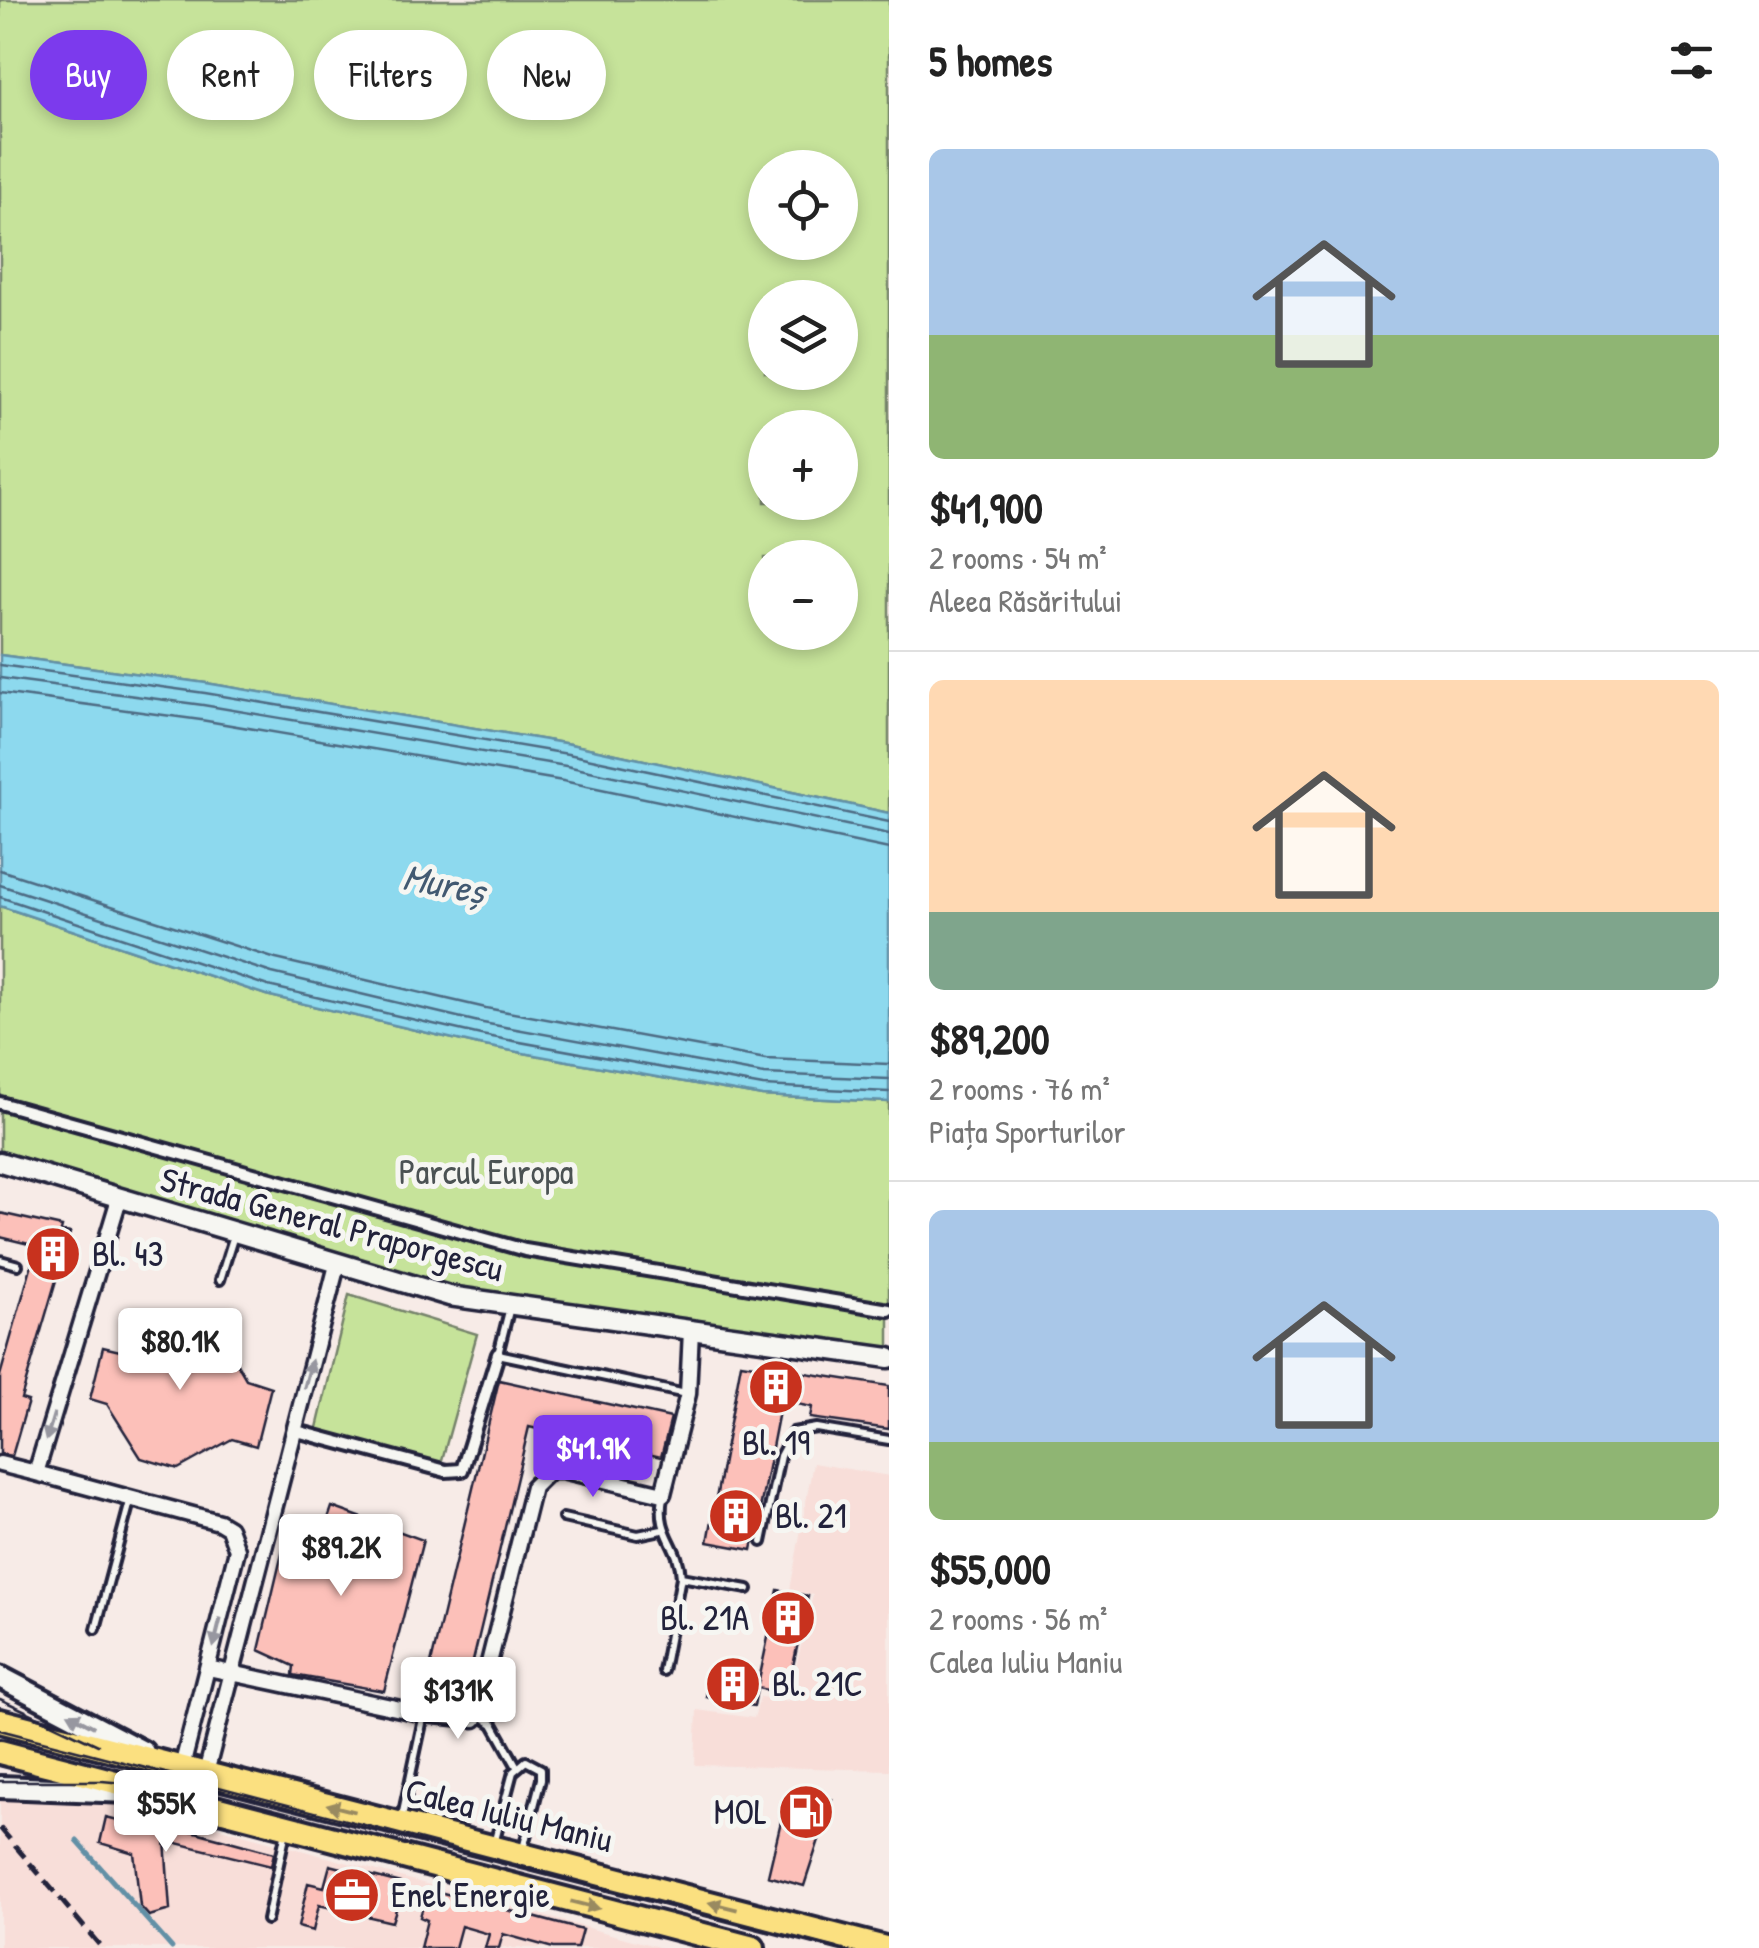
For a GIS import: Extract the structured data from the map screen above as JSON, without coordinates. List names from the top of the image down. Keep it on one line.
{"streets":{"main road":["Calea Iuliu Maniu"],"street":["Strada General Praporgescu"]},"water":["Mureș"],"parks":["Parcul Europa"],"places":{"building":["Bl. 43","Bl. 19","Bl. 21","Bl. 21A","Bl. 21C"],"fuel station":["MOL"],"office":["Enel Energie"]},"page":{"heading":"5 homes","chip":["Buy","Rent","Filters","New"],"list":[{"name":"$41,900","note":"2 rooms · 54 m² · Aleea Răsăritului"},{"name":"$89,200","note":"2 rooms · 76 m² · Piața Sporturilor"},{"name":"$55,000","note":"2 rooms · 56 m² · Calea Iuliu Maniu"}],"map_buttons":["+","−"],"price":["$80.1K","$41.9K","$89.2K","$131K","$55K"]}}
